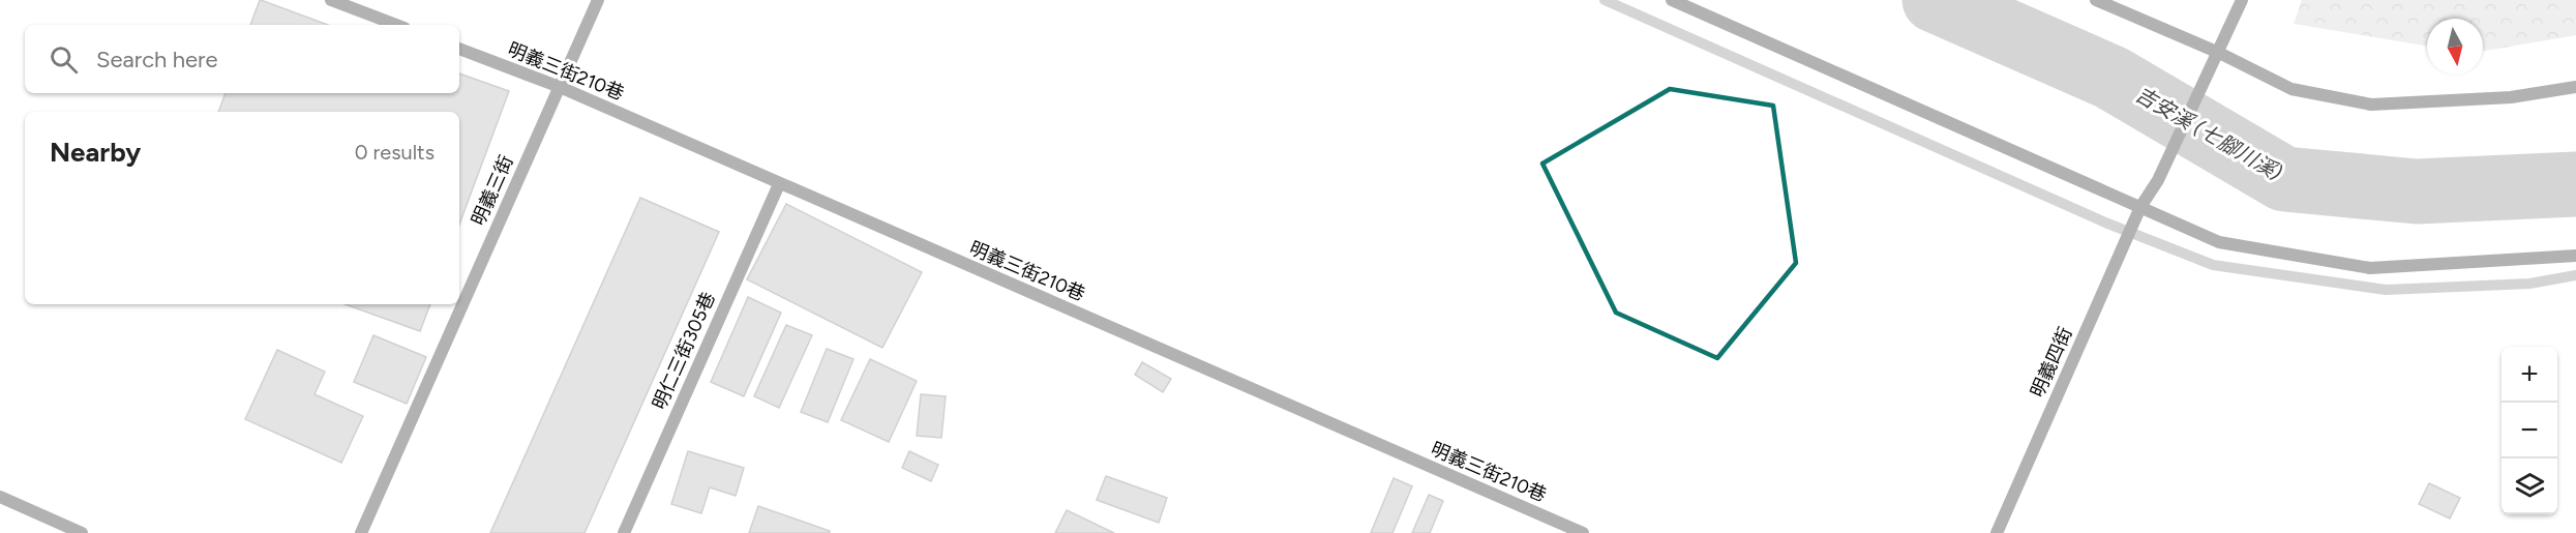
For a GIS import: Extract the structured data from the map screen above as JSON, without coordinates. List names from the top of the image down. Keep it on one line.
{"streets":{"street":["明義三街210巷","明義三街","明仁三街305巷","明義四街"]},"crossings":[["明義三街210巷","明義三街"],["明義三街210巷","明仁三街305巷"]],"water":["吉安溪 (七腳川溪)"],"north":"bottom","page":{"search":"Search here","heading":["Nearby","0 results"],"map_buttons":["+","−"]}}
